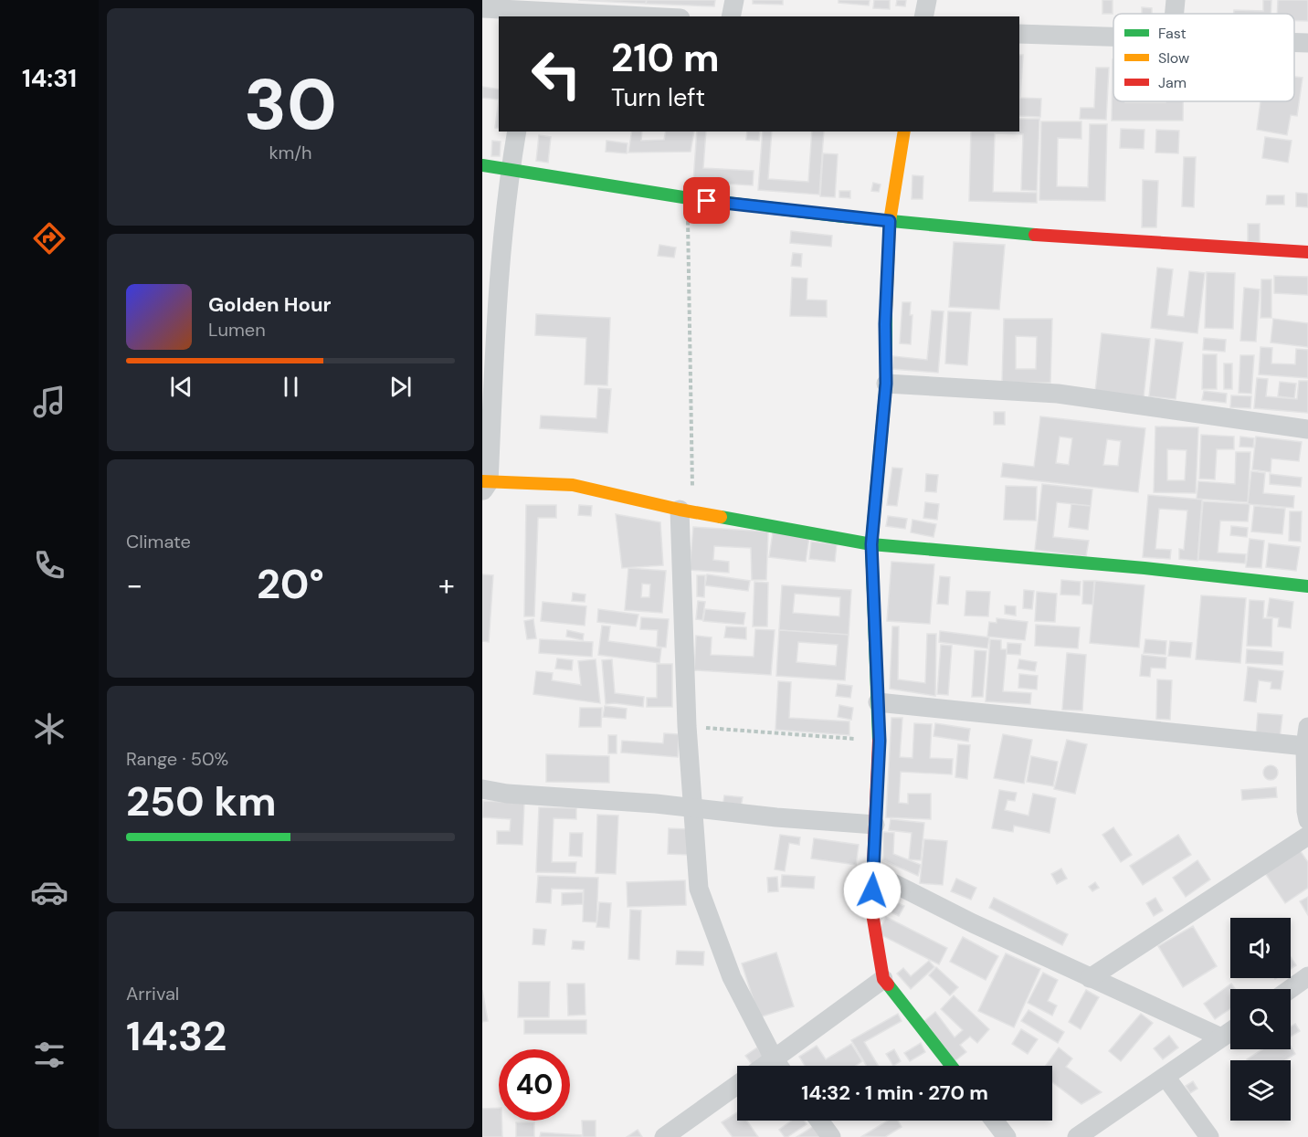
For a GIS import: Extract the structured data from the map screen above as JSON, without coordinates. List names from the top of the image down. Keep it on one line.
{"legend":["Fast","Slow","Jam"],"page":{"tabs":"14:31","tile":[["30","km/h"],"Climate",["Range · 50%","250 km"],["Arrival","14:32"]],"turn":["210 m","Turn left"],"song":["Golden Hour","Lumen"],"heat":["−","20°","+"],"limit":"40","trip":"14:32 · 1 min · 270 m"}}
